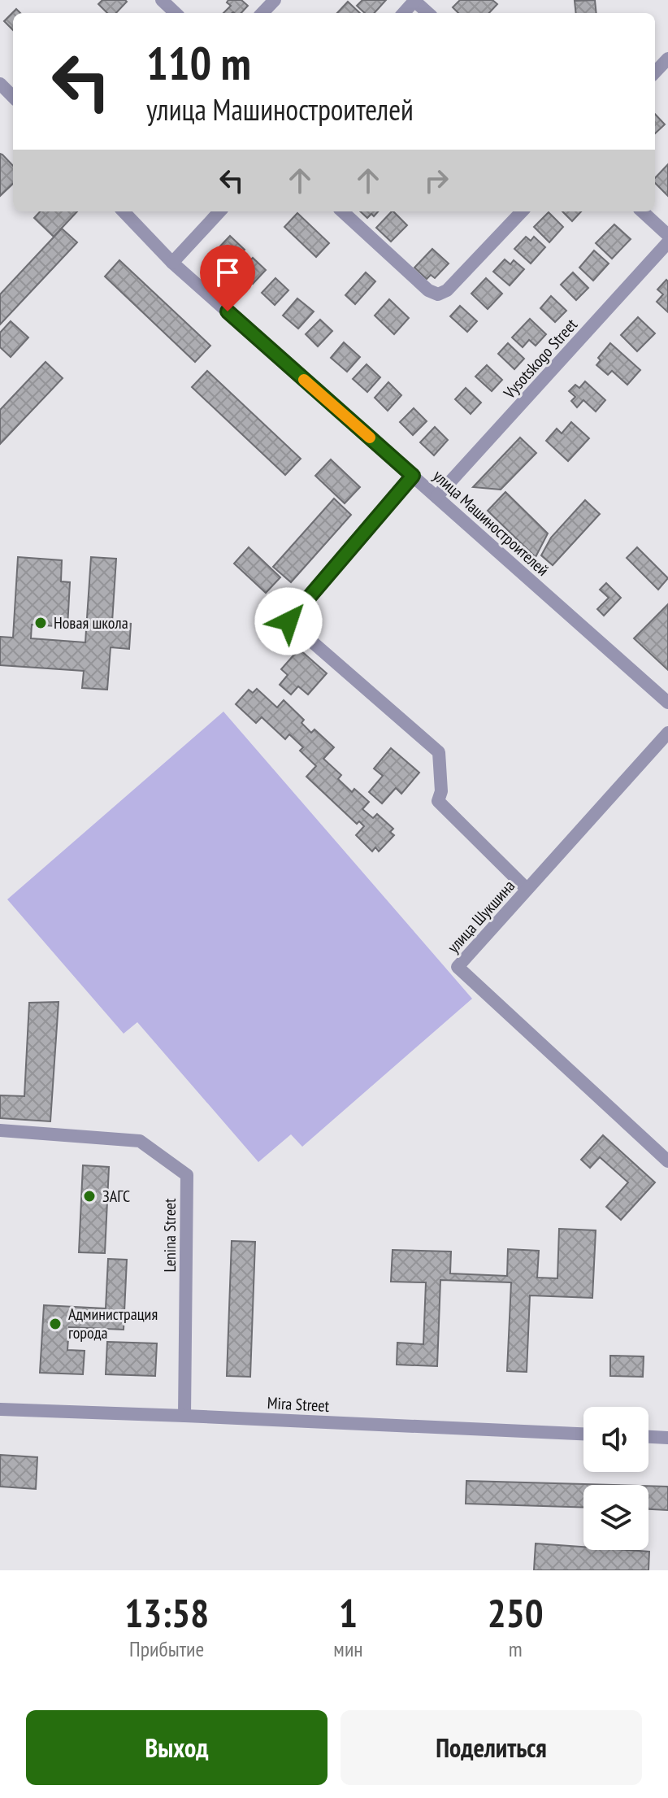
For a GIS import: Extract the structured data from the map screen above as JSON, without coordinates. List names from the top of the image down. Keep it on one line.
{"streets":{"street":["Vysotskogo Street","улица Машиностроителей","улица Шукшина","Lenina Street","Mira Street"]},"crossings":[["Vysotskogo Street","улица Машиностроителей"],["Lenina Street","Mira Street"]],"places":["Новая школа","ЗАГС","Администрация города"],"page":{"turn":["110 m","улица Машиностроителей"],"eta":["13:58","Прибытие","1","мин","250","m"],"buttons":["Выход","Поделиться"]}}
